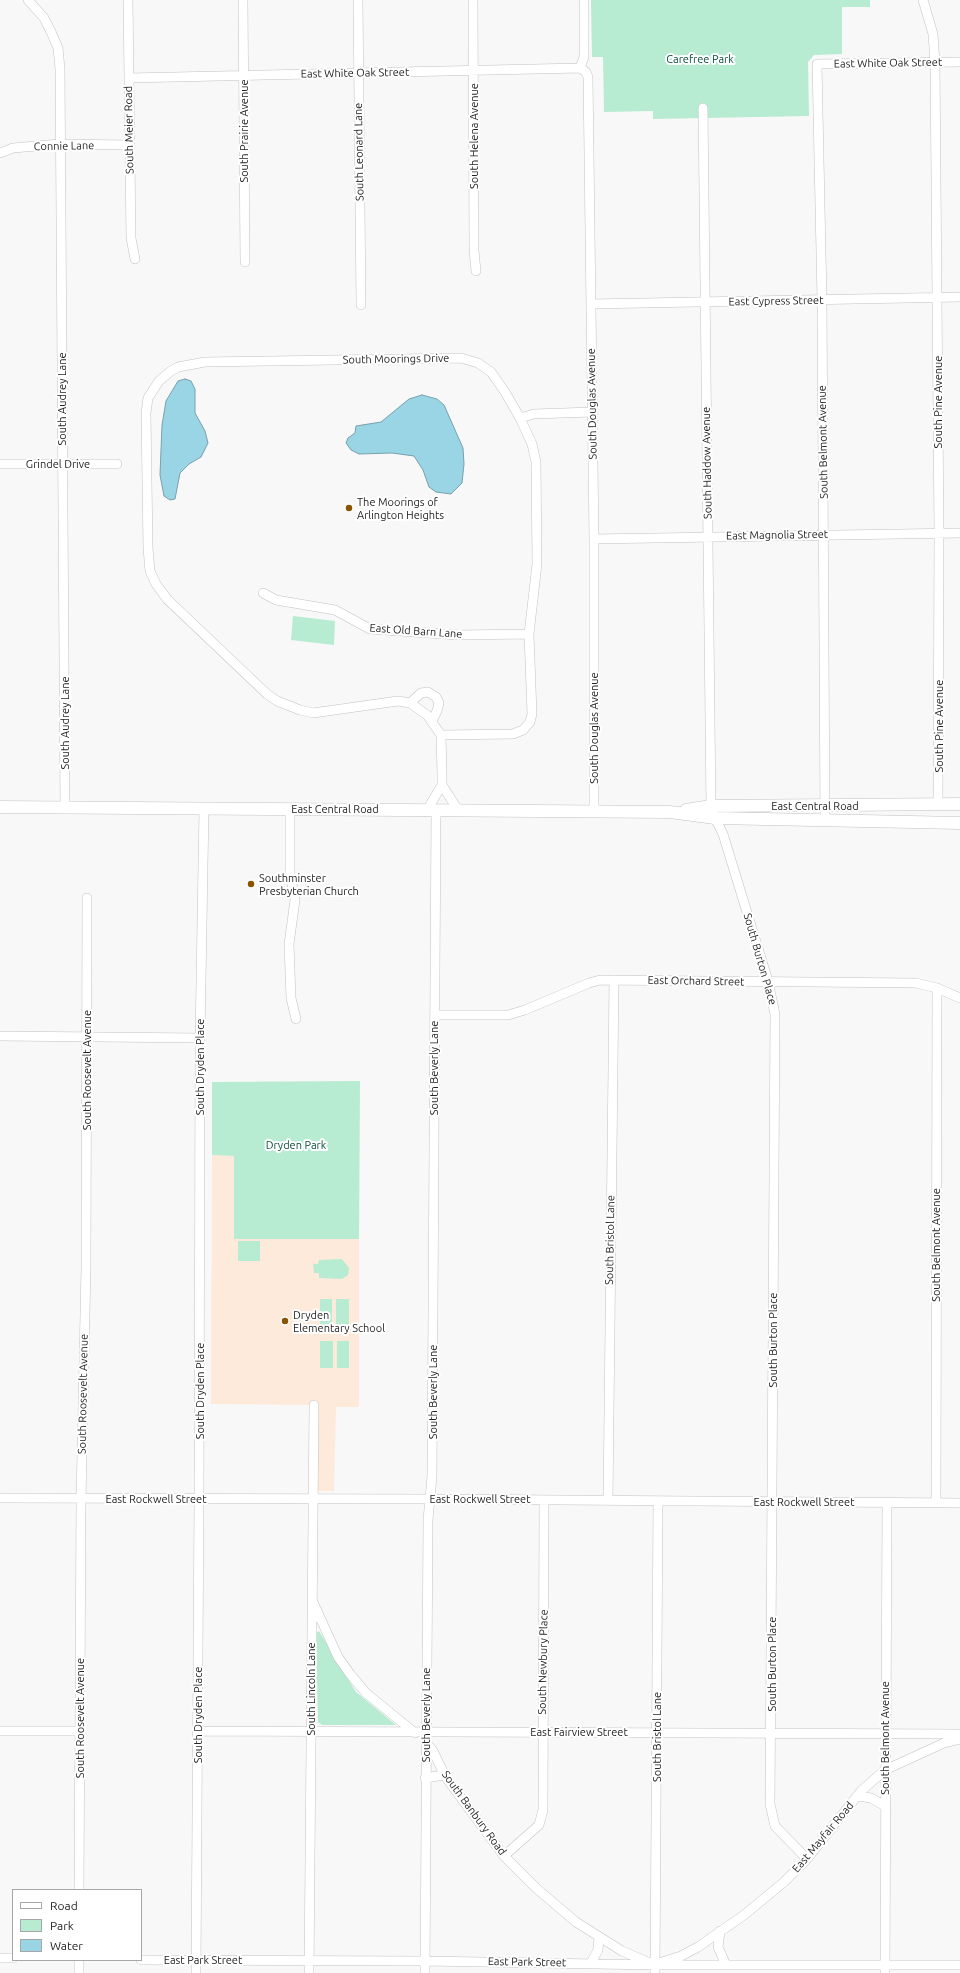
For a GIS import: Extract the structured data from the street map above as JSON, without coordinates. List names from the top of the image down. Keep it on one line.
{"streets":{"main road":["East Central Road"],"street":["East White Oak Street","South Meier Road","South Prairie Avenue","South Helena Avenue","Connie Lane","South Leonard Lane","East Cypress Street","South Moorings Drive","South Audrey Lane","South Pine Avenue","South Douglas Avenue","South Belmont Avenue","South Haddow Avenue","Grindel Drive","East Magnolia Street","East Old Barn Lane","South Burton Place","East Orchard Street","South Dryden Place","South Beverly Lane","South Roosevelt Avenue","South Bristol Lane","East Rockwell Street","South Newbury Place","South Lincoln Lane","East Fairview Street","South Banbury Road","East Mayfair Road","East Park Street"]},"crossings":[["East White Oak Street","South Meier Road"],["East White Oak Street","South Prairie Avenue"],["East White Oak Street","South Helena Avenue"],["East White Oak Street","South Leonard Lane"],["East White Oak Street","South Pine Avenue"],["East White Oak Street","South Douglas Avenue"],["East White Oak Street","South Belmont Avenue"],["South Meier Road","Connie Lane"],["Connie Lane","South Audrey Lane"],["East Cypress Street","South Pine Avenue"],["East Cypress Street","South Douglas Avenue"],["East Cypress Street","South Belmont Avenue"],["East Cypress Street","South Haddow Avenue"],["South Moorings Drive","East Old Barn Lane"],["South Audrey Lane","Grindel Drive"],["South Audrey Lane","East Central Road"],["South Pine Avenue","East Magnolia Street"],["South Pine Avenue","East Central Road"],["South Douglas Avenue","East Magnolia Street"],["South Douglas Avenue","East Central Road"],["South Belmont Avenue","East Magnolia Street"],["South Belmont Avenue","East Central Road"],["South Belmont Avenue","East Orchard Street"],["South Belmont Avenue","East Rockwell Street"],["South Belmont Avenue","East Fairview Street"],["South Belmont Avenue","East Mayfair Road"],["South Belmont Avenue","East Park Street"],["South Haddow Avenue","East Magnolia Street"],["South Haddow Avenue","East Central Road"],["South Haddow Avenue","South Burton Place"],["East Central Road","South Burton Place"],["East Central Road","South Dryden Place"],["East Central Road","South Beverly Lane"],["South Burton Place","East Orchard Street"],["South Burton Place","East Rockwell Street"],["South Burton Place","East Fairview Street"],["South Burton Place","East Mayfair Road"],["East Orchard Street","South Beverly Lane"],["East Orchard Street","South Bristol Lane"],["South Dryden Place","East Rockwell Street"],["South Dryden Place","East Fairview Street"],["South Dryden Place","East Park Street"],["South Beverly Lane","East Rockwell Street"],["South Beverly Lane","East Fairview Street"],["South Beverly Lane","South Banbury Road"],["South Beverly Lane","East Park Street"],["South Roosevelt Avenue","East Rockwell Street"],["South Bristol Lane","East Rockwell Street"],["South Bristol Lane","East Fairview Street"],["South Bristol Lane","South Banbury Road"],["South Bristol Lane","East Mayfair Road"],["South Bristol Lane","East Park Street"],["East Rockwell Street","South Newbury Place"],["East Rockwell Street","South Lincoln Lane"],["South Newbury Place","East Fairview Street"],["South Newbury Place","South Banbury Road"],["South Lincoln Lane","East Fairview Street"],["South Lincoln Lane","South Banbury Road"],["South Lincoln Lane","East Park Street"],["East Fairview Street","South Banbury Road"],["South Banbury Road","East Mayfair Road"],["South Banbury Road","East Park Street"],["East Mayfair Road","East Park Street"]],"parks":["Carefree Park","Dryden Park"],"places":["The Moorings of Arlington Heights","Southminster Presbyterian Church","Dryden Elementary School"],"legend":["Road","Park","Water"]}
